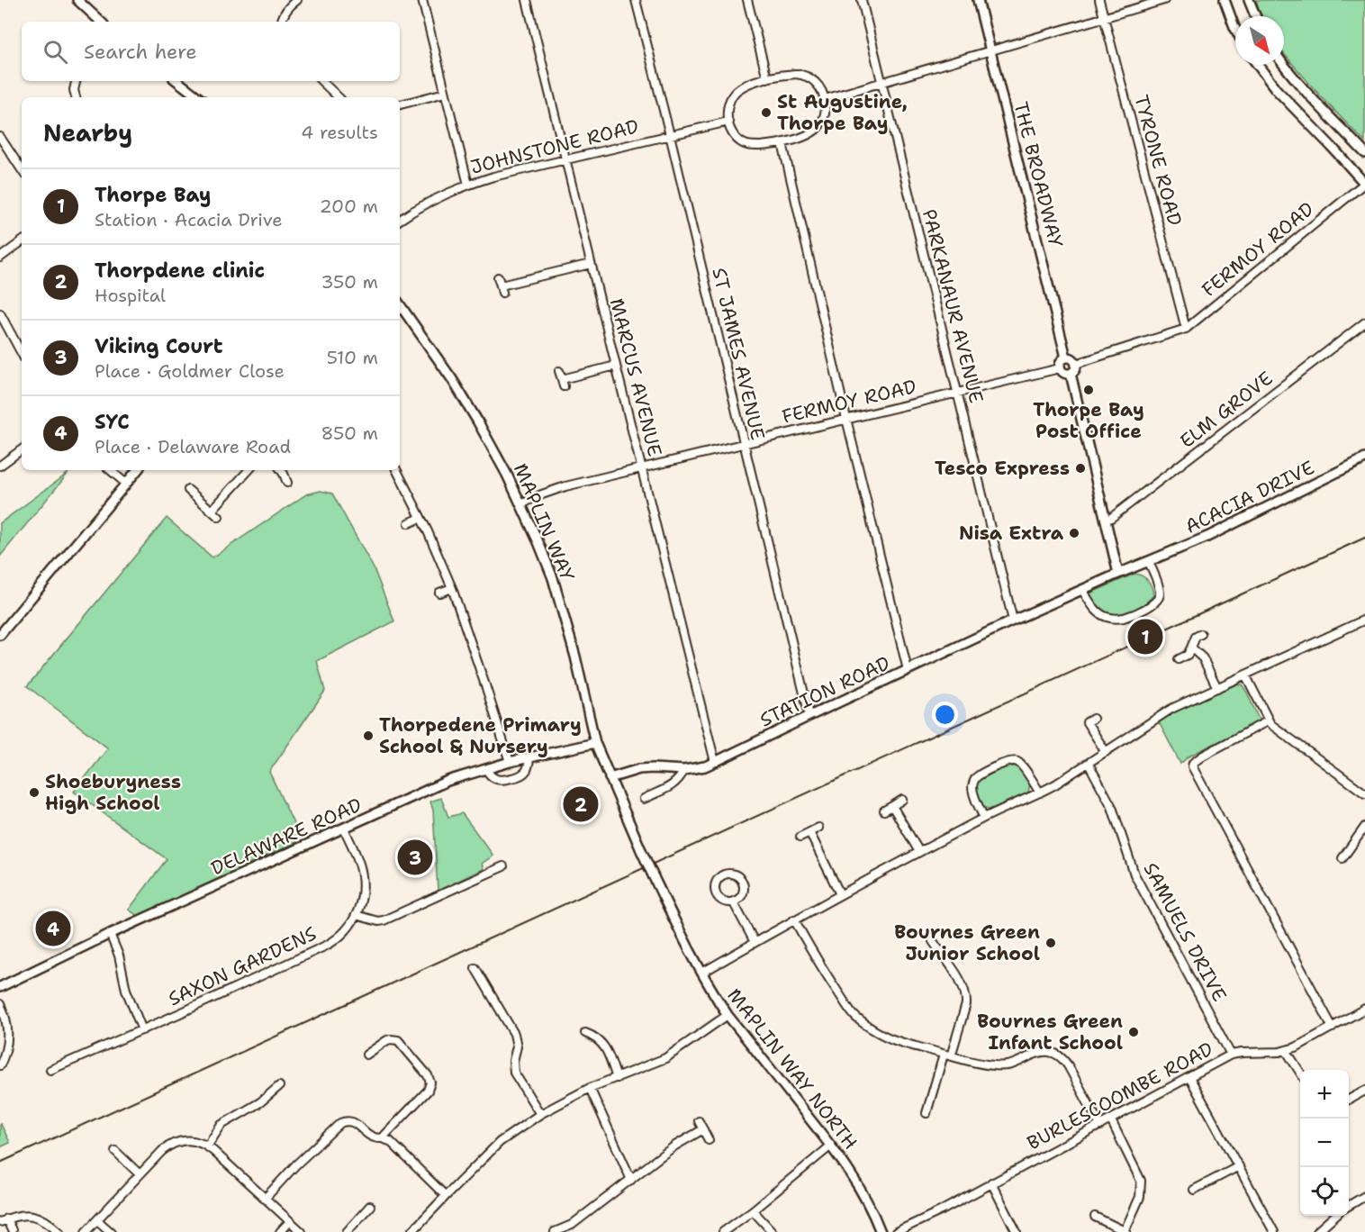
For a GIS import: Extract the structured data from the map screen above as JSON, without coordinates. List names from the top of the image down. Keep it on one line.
{"streets":{"street":["JOHNSTONE ROAD","TYRONE ROAD","THE BROADWAY","FERMOY ROAD","PARKANAUR AVENUE","ST JAMES AVENUE","MARCUS AVENUE","ELM GROVE","ACACIA DRIVE","MAPLIN WAY","STATION ROAD","DELAWARE ROAD","SAMUELS DRIVE","SAXON GARDENS","MAPLIN WAY NORTH","BURLESCOOMBE ROAD"]},"crossings":[["JOHNSTONE ROAD","ST JAMES AVENUE"],["JOHNSTONE ROAD","MARCUS AVENUE"],["TYRONE ROAD","FERMOY ROAD"],["THE BROADWAY","FERMOY ROAD"],["FERMOY ROAD","PARKANAUR AVENUE"],["FERMOY ROAD","ST JAMES AVENUE"],["FERMOY ROAD","MARCUS AVENUE"],["FERMOY ROAD","MAPLIN WAY"],["PARKANAUR AVENUE","ACACIA DRIVE"],["ST JAMES AVENUE","STATION ROAD"],["MARCUS AVENUE","STATION ROAD"],["ACACIA DRIVE","STATION ROAD"],["MAPLIN WAY","STATION ROAD"],["MAPLIN WAY","DELAWARE ROAD"],["MAPLIN WAY","MAPLIN WAY NORTH"],["STATION ROAD","MAPLIN WAY NORTH"],["DELAWARE ROAD","SAXON GARDENS"],["SAMUELS DRIVE","BURLESCOOMBE ROAD"]],"places":["St Augustine, Thorpe Bay","Thorpe Bay Post Office","Tesco Express","Nisa Extra","Thorpedene Primary School & Nursery","Shoeburyness High School","Bournes Green Junior School","Bournes Green Infant School"],"north":"bottom right","page":{"search":"Search here","heading":["Nearby","4 results"],"list":[{"mark":"1","name":"Thorpe Bay","note":"Station · Acacia Drive","value":"200 m"},{"mark":"2","name":"Thorpdene clinic","note":"Hospital","value":"350 m"},{"mark":"3","name":"Viking Court","note":"Place · Goldmer Close","value":"510 m"},{"mark":"4","name":"SYC","note":"Place · Delaware Road","value":"850 m"}],"pins":["1","2","3","4"],"map_buttons":["+","−"]}}
